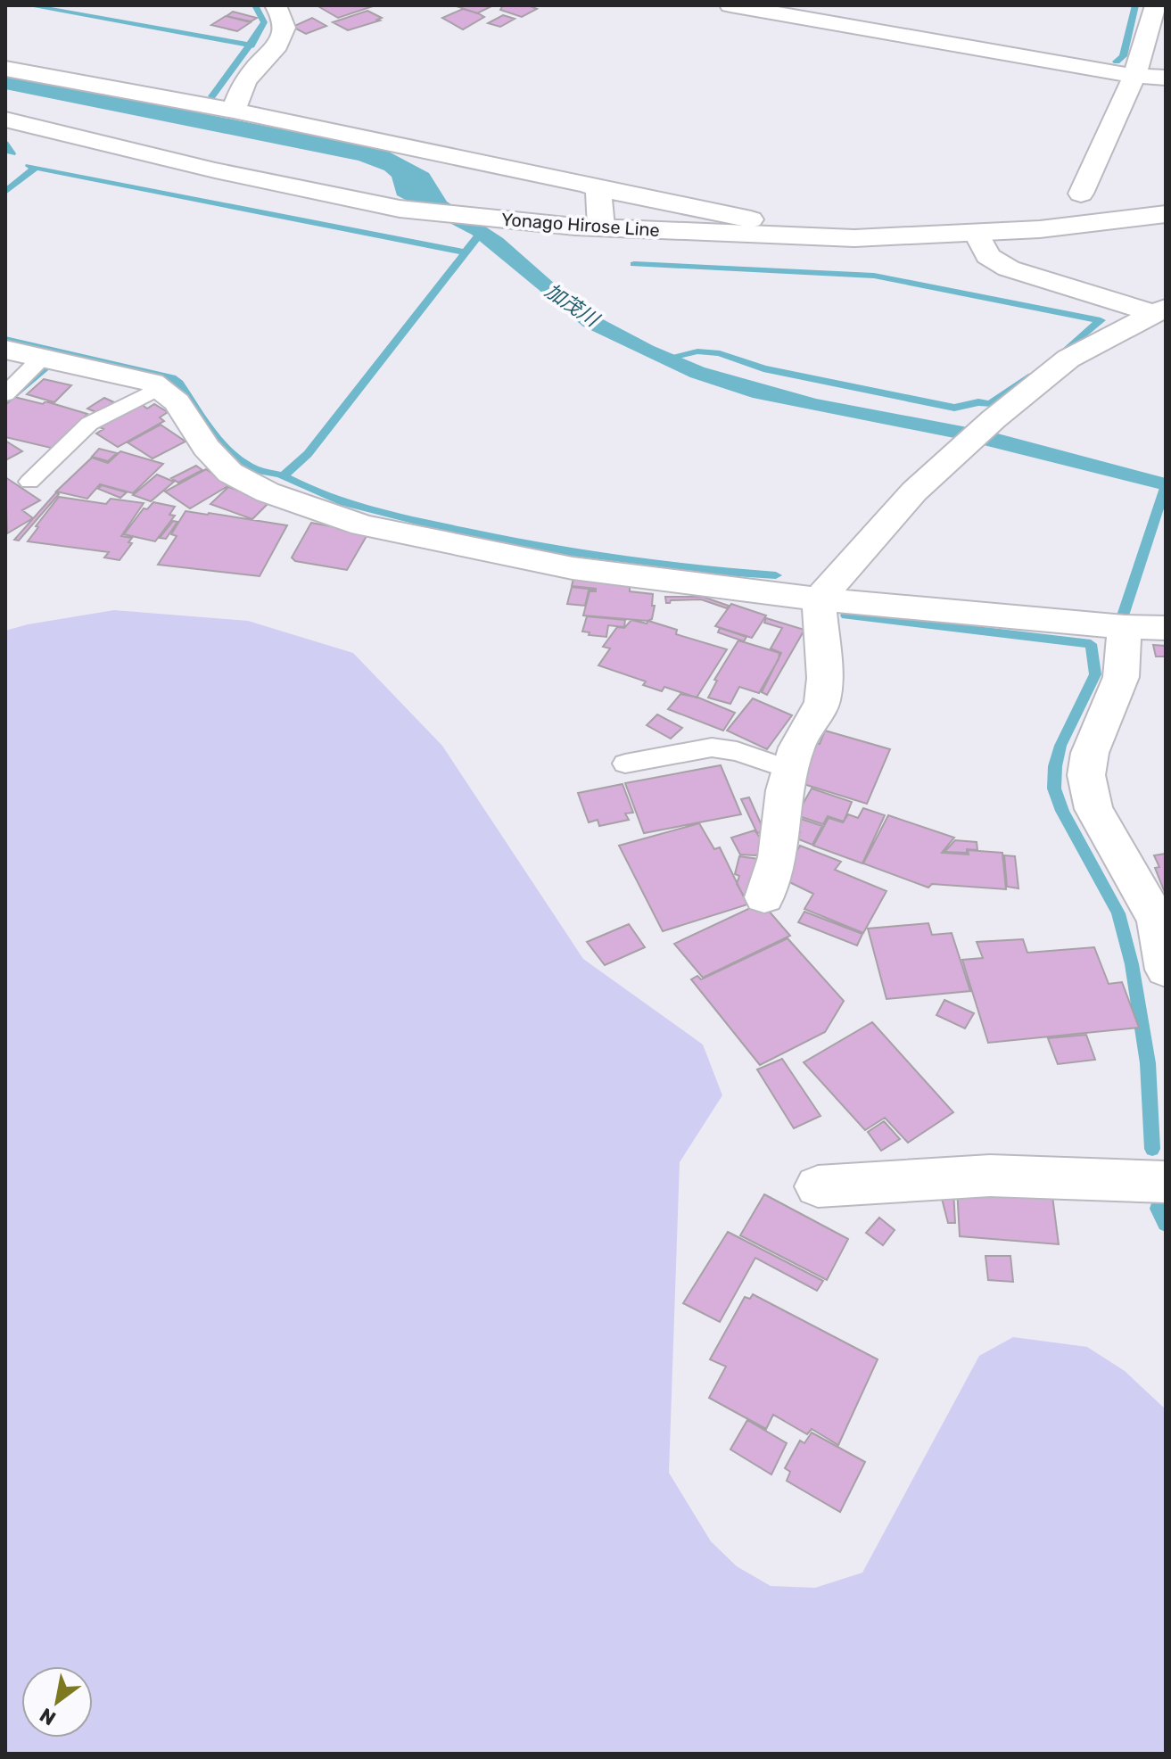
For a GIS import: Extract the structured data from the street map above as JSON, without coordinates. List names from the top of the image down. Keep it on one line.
{"streets":{"street":["Yonago Hirose Line"]},"water":["加茂川"],"north":"bottom left"}
